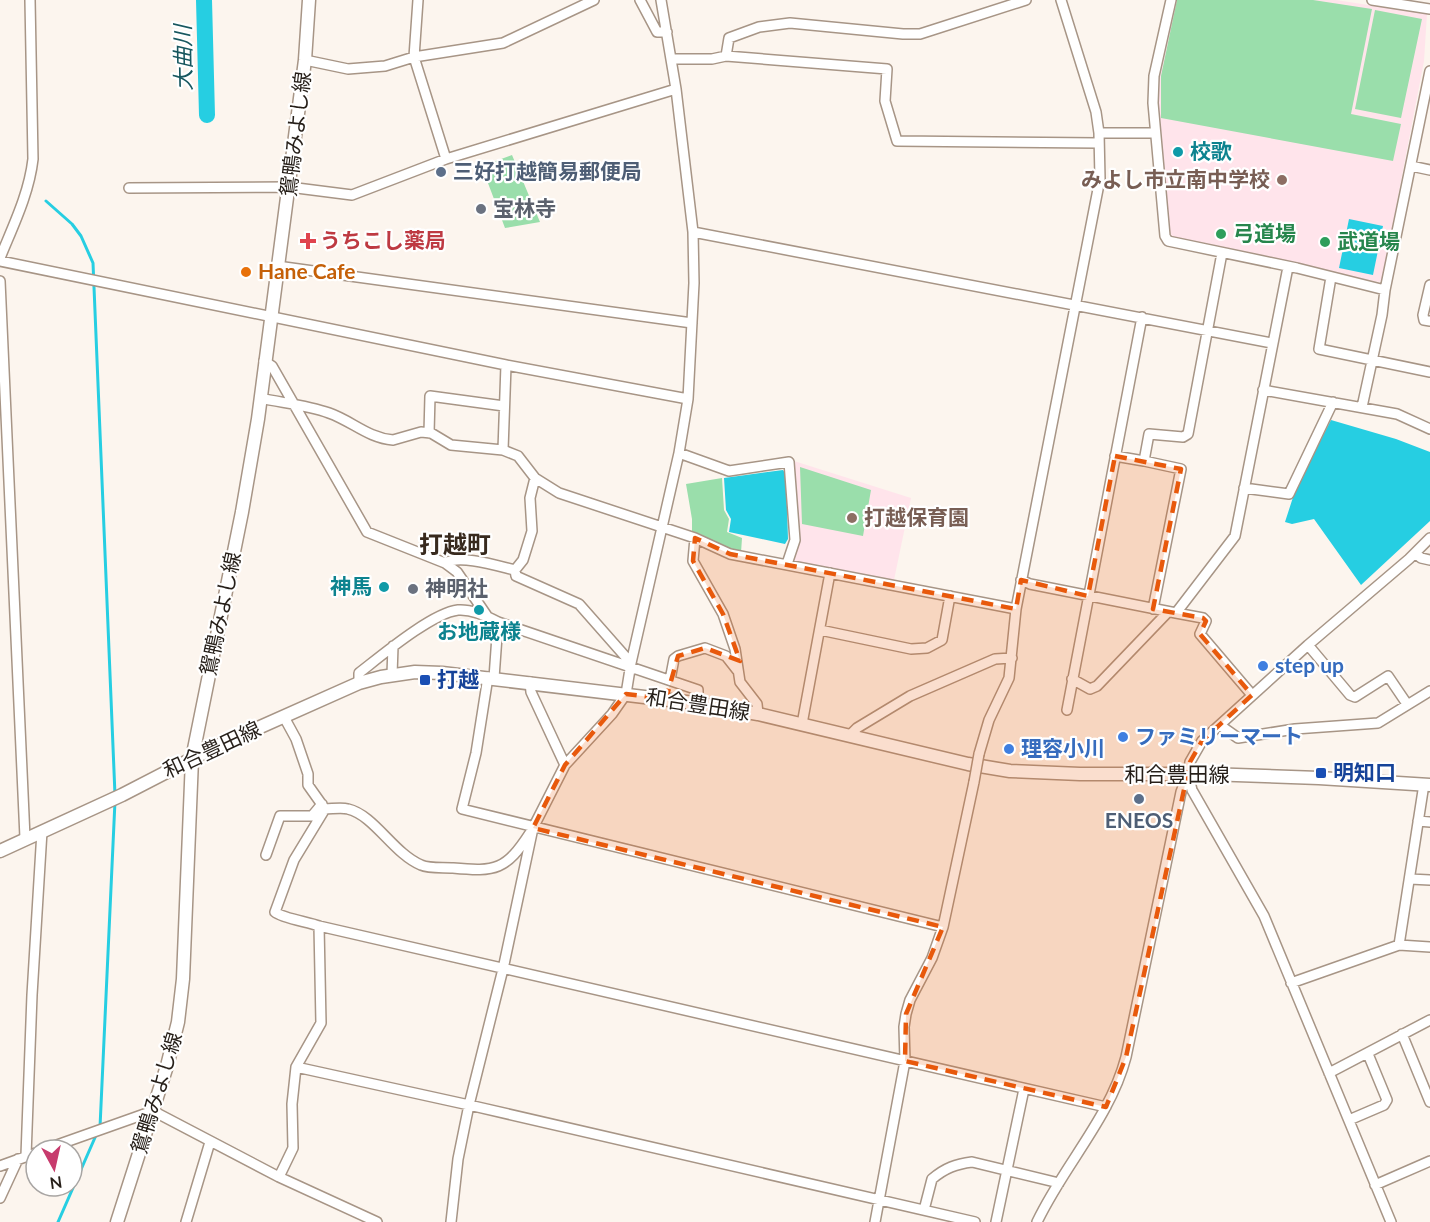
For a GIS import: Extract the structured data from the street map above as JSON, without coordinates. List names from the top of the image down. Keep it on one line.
{"streets":{"main road":["鴛鴨みよし線","和合豊田線"]},"crossings":[["鴛鴨みよし線","和合豊田線"]],"districts":["打越町"],"water":["大曲川"],"places":{"other":["校歌","三好打越簡易郵便局","みよし市立南中学校","宝林寺","弓道場","武道場","Hane Cafe","打越保育園","神馬","神明社","お地蔵様","step up","ファミリーマート","理容小川","ENEOS"],"health":["うちこし薬局"],"transit":["打越","明知口"]},"north":"bottom"}
